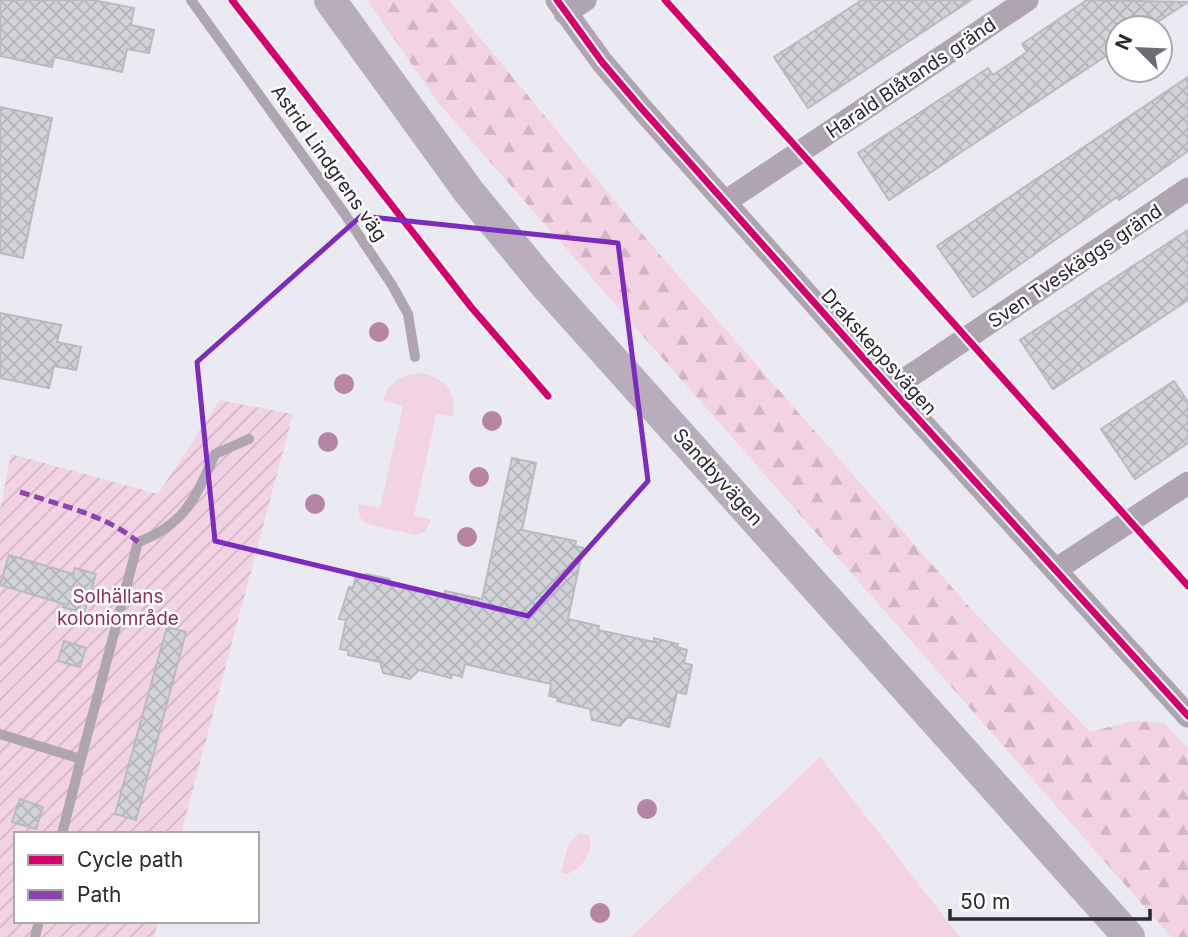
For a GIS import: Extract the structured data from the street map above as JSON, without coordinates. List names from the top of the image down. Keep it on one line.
{"streets":{"main road":["Sandbyvägen"],"street":["Harald Blåtands gränd","Sven Tveskäggs gränd","Drakskeppsvägen"],"lane":["Astrid Lindgrens väg"]},"crossings":[["Harald Blåtands gränd","Drakskeppsvägen"],["Sven Tveskäggs gränd","Drakskeppsvägen"]],"parks":["Solhällans koloniområde"],"legend":["Cycle path","Path"],"scale_bar":"50 m","north":"top left"}
